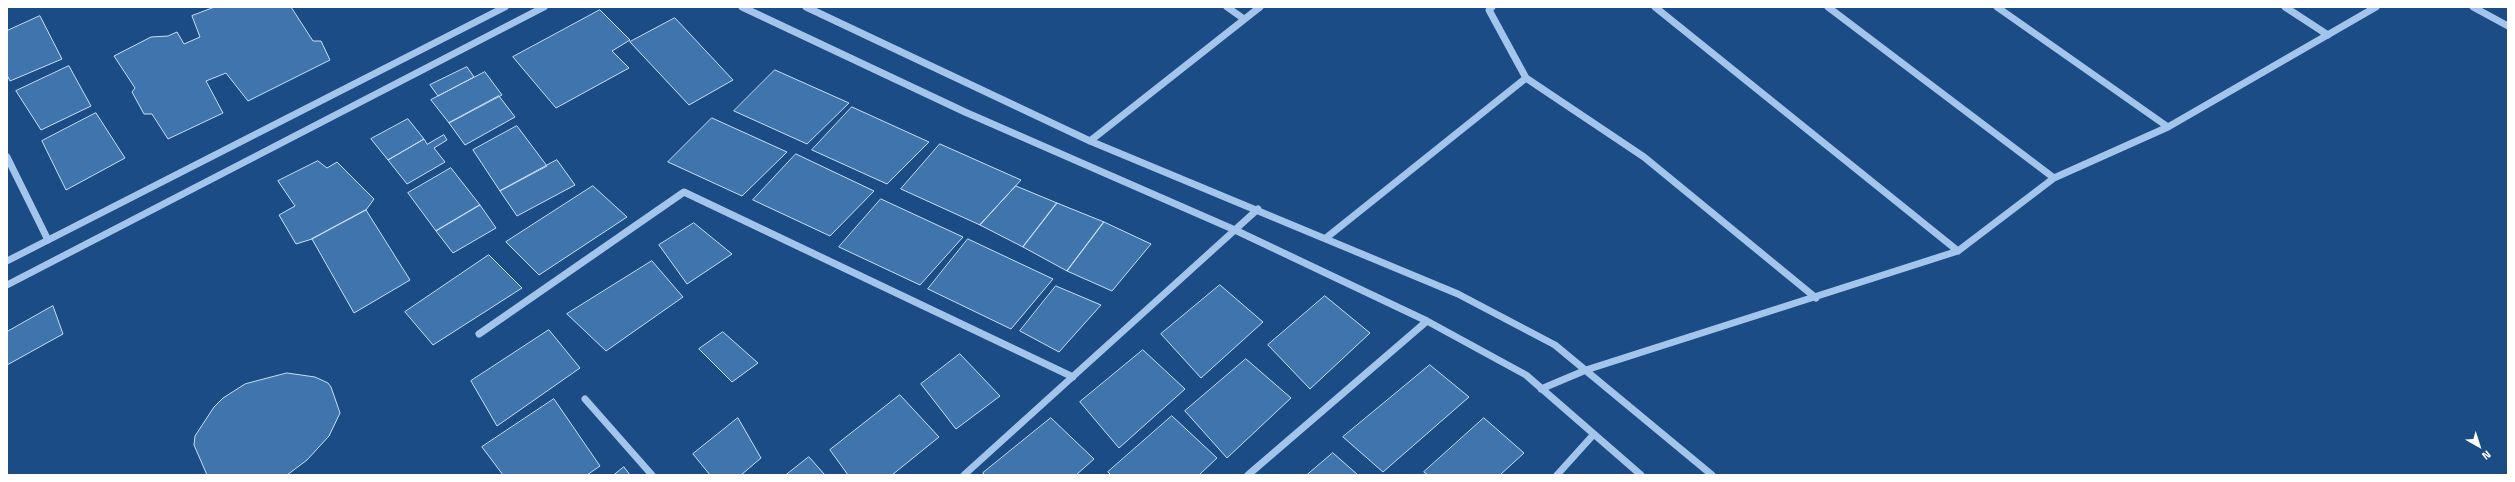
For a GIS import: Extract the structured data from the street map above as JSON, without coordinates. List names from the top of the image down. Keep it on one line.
{"north":"bottom right"}
